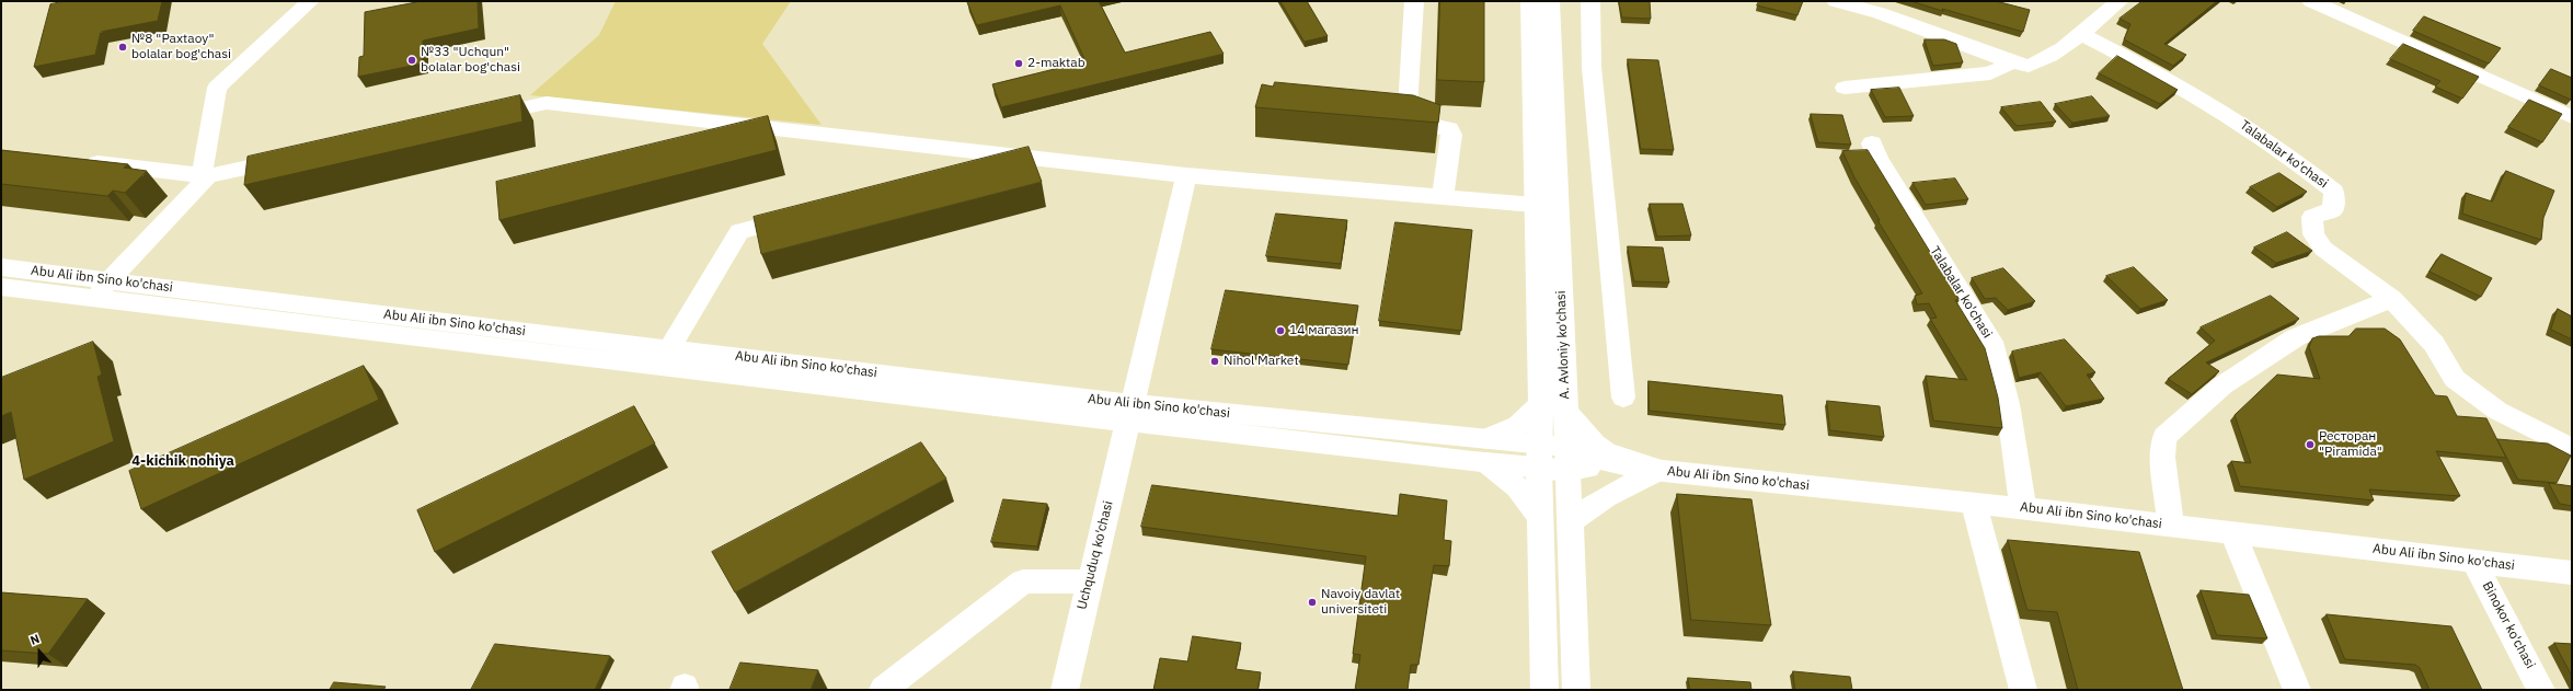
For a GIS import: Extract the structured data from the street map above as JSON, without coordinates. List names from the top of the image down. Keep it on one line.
{"streets":{"street":["Talabalar ko'chasi","Abu Ali ibn Sino ko'chasi","A. Avloniy ko'chasi","Uchquduq ko'chasi","Binokor ko'chasi"]},"crossings":[["Talabalar ko'chasi","Abu Ali ibn Sino ko'chasi"],["Abu Ali ibn Sino ko'chasi","A. Avloniy ko'chasi"],["Abu Ali ibn Sino ko'chasi","Uchquduq ko'chasi"],["Abu Ali ibn Sino ko'chasi","Binokor ko'chasi"]],"districts":["4-kichik nohiya"],"places":["№8 \"Paxtaoy\" bolalar bog'chasi","№33 \"Uchqun\" bolalar bog'chasi","2-maktab","14 магазин","Nihol Market","Ресторан \"Piramida\"","Navoiy davlat universiteti"],"north":"top"}
